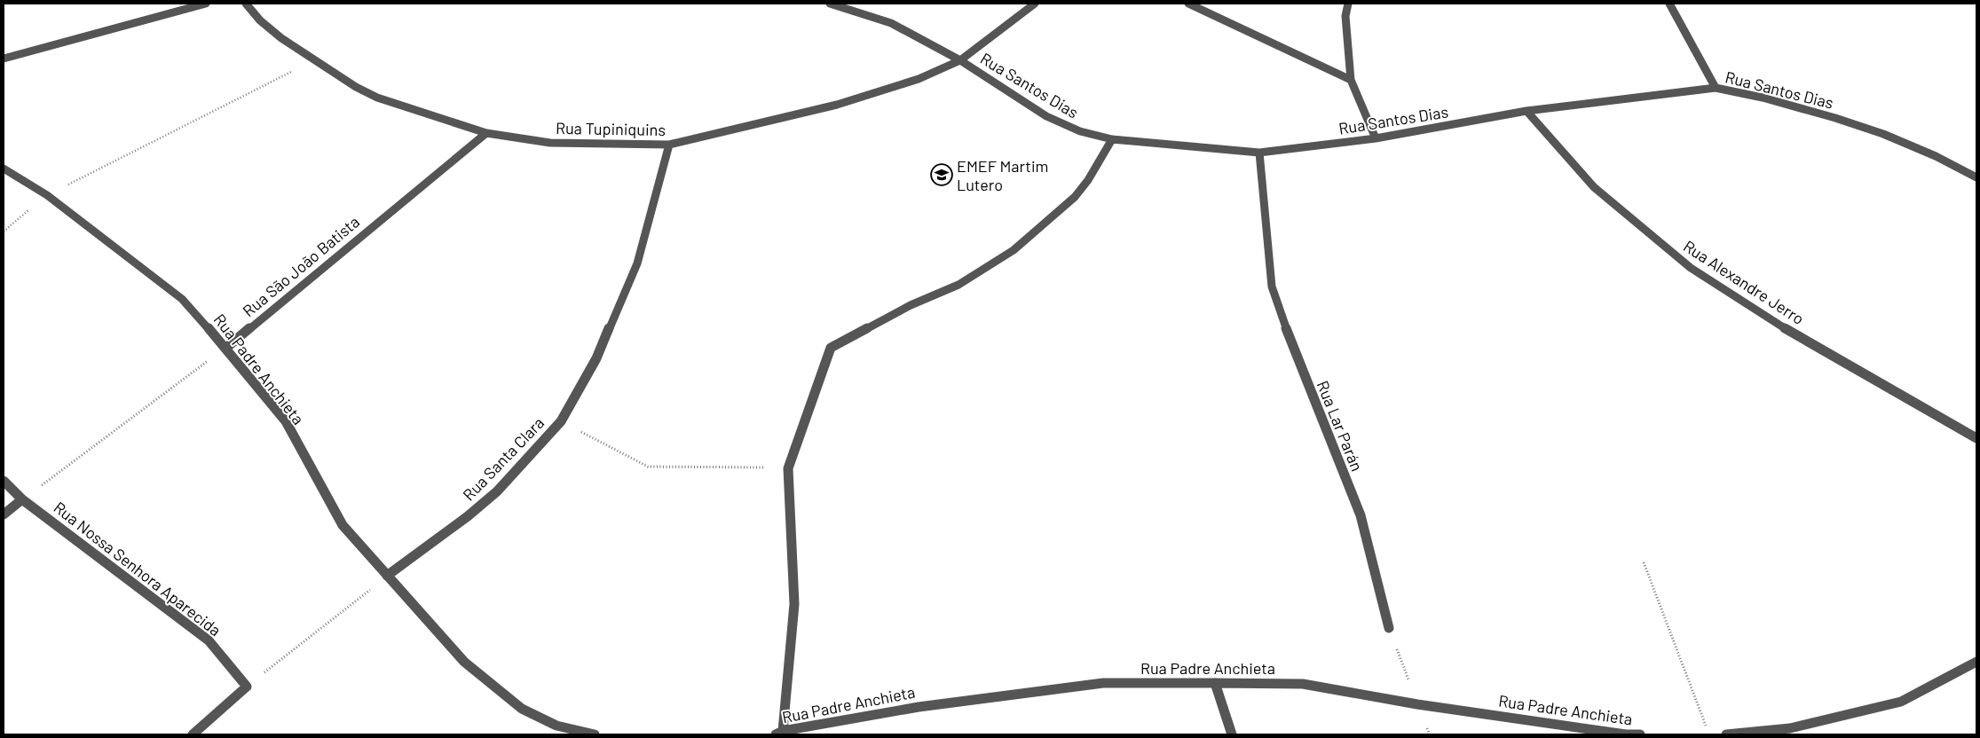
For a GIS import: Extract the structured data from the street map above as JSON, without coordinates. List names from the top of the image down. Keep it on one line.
{"streets":{"street":["Rua Santos Dias","Rua Tupiniquins","Rua São João Batista","Rua Alexandre Jerro","Rua Padre Anchieta","Rua Lar Parán","Rua Santa Clara","Rua Nossa Senhora Aparecida"]},"crossings":[["Rua Santos Dias","Rua Tupiniquins"],["Rua Santos Dias","Rua Alexandre Jerro"],["Rua Santos Dias","Rua Lar Parán"],["Rua Tupiniquins","Rua São João Batista"],["Rua Tupiniquins","Rua Santa Clara"],["Rua São João Batista","Rua Padre Anchieta"],["Rua Padre Anchieta","Rua Santa Clara"]],"places":{"school or university":["EMEF Martim Lutero"]}}
